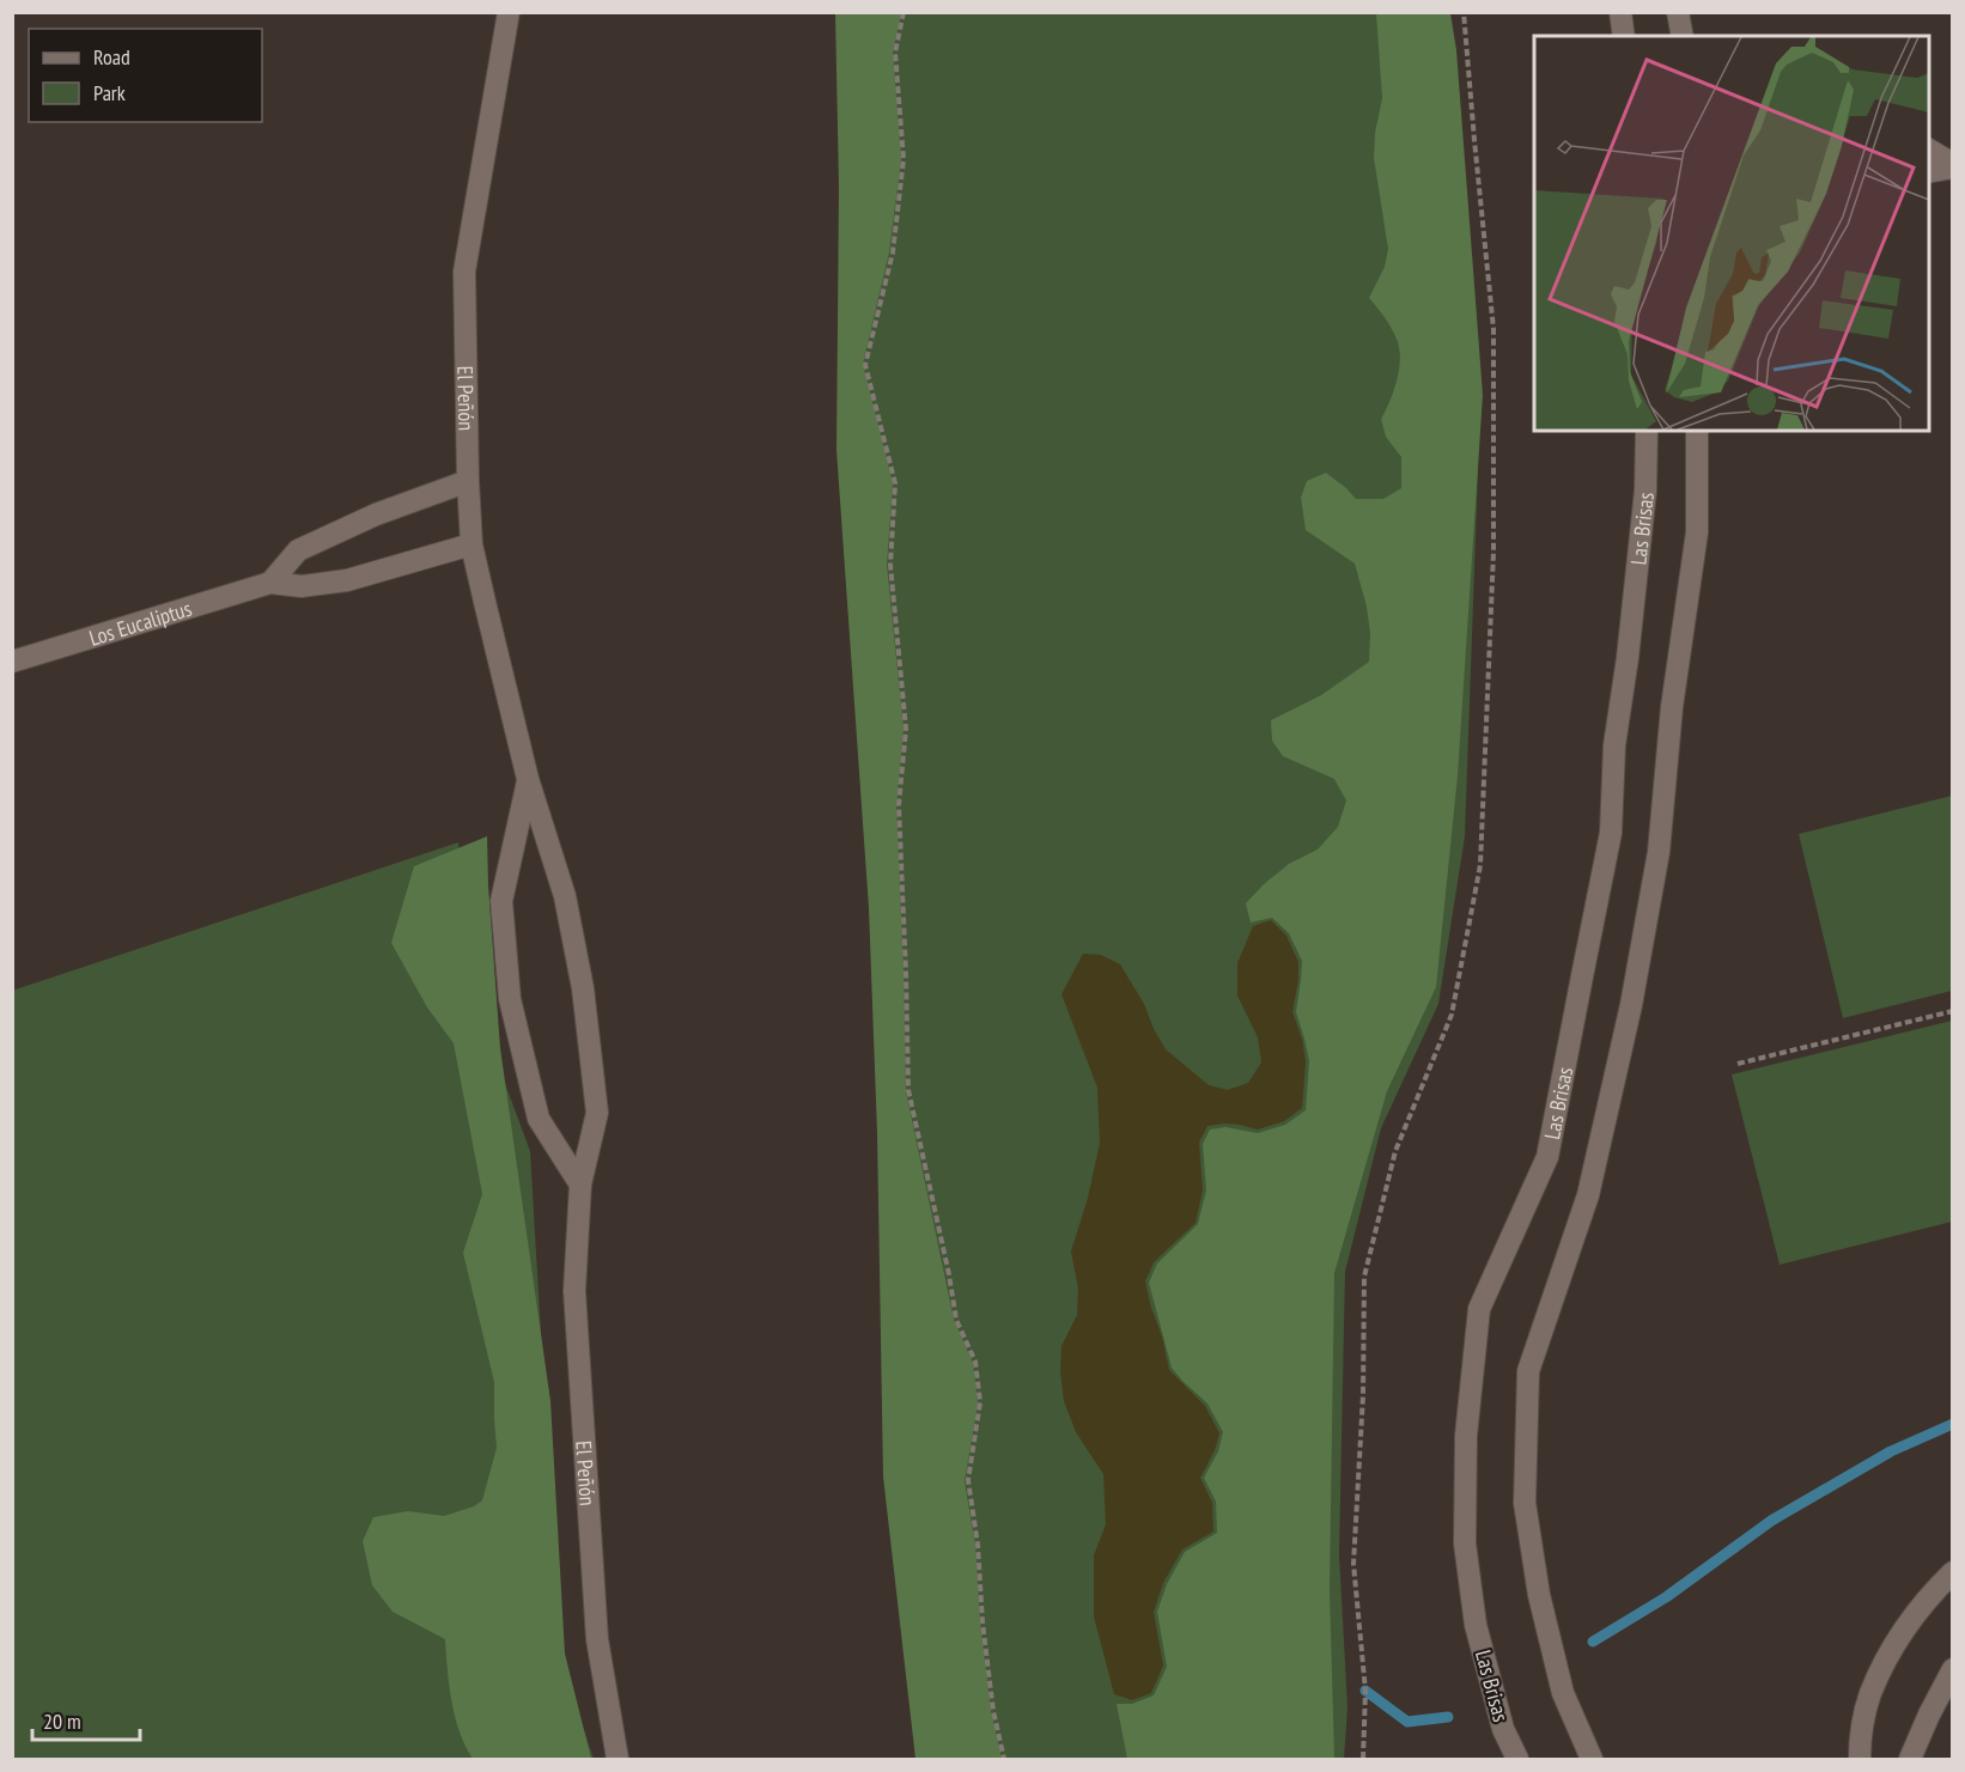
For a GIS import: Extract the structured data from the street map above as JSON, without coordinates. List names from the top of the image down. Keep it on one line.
{"streets":{"street":["El Peñón","Las Brisas","Los Eucaliptus"]},"crossings":[["El Peñón","Los Eucaliptus"]],"legend":["Road","Park"],"scale_bar":"20 m"}
